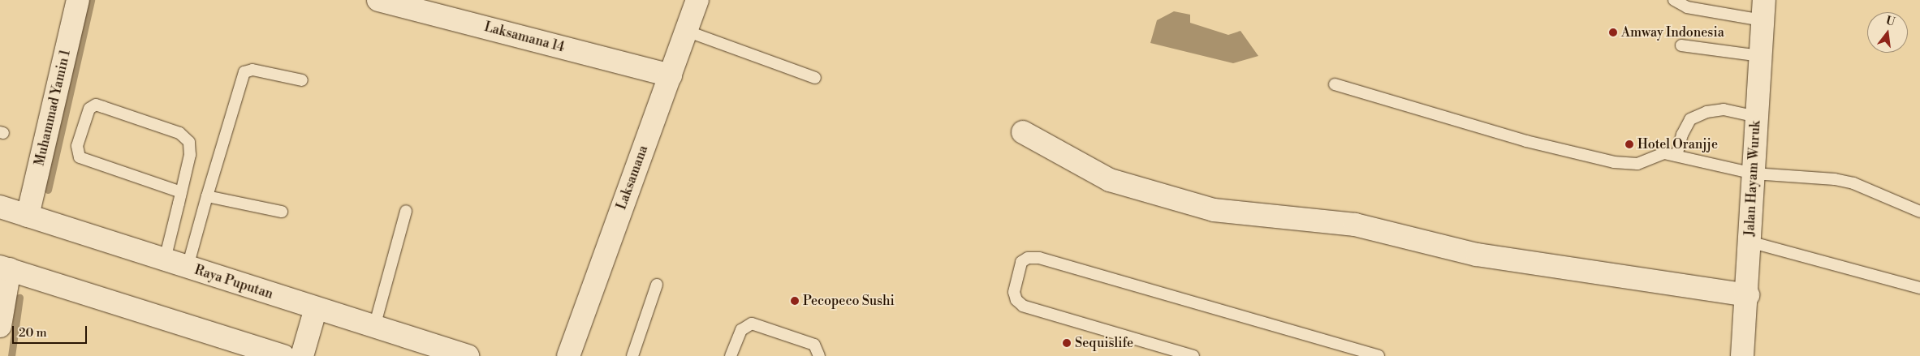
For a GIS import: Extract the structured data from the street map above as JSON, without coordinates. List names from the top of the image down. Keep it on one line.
{"streets":{"street":["Laksamana 14","Muhammad Yamin 1","Laksamana","Jalan Hayam Wuruk","Raya Puputan"]},"crossings":[["Laksamana 14","Laksamana"],["Muhammad Yamin 1","Raya Puputan"]],"places":["Amway Indonesia","Hotel Oranjje","Pecopeco Sushi","Sequislife"],"scale_bar":"20 m","north":"top"}
